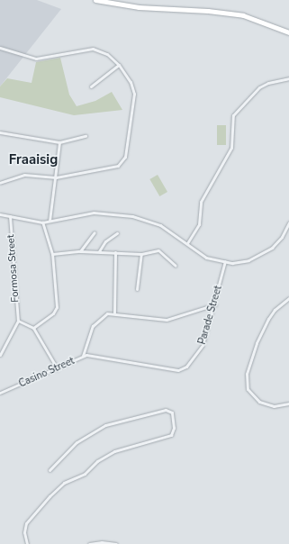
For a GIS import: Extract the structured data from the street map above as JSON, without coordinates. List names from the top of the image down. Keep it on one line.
{"streets":{"street":["Formosa Street","Parade Street","Casino Street"]},"crossings":[["Parade Street","Casino Street"]],"districts":["Fraaisig"]}
